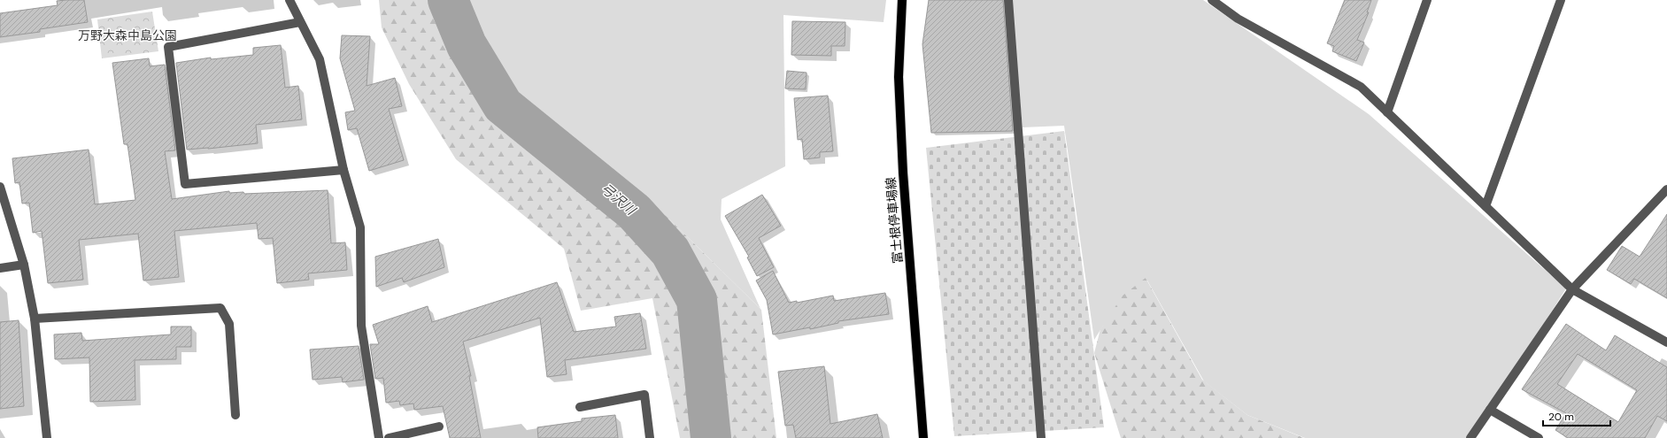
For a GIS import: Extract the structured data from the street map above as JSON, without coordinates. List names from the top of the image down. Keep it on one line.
{"streets":{"main road":["富士根停車場線"]},"water":["弓沢川"],"parks":["万野大森中島公園"],"scale_bar":"20 m"}
